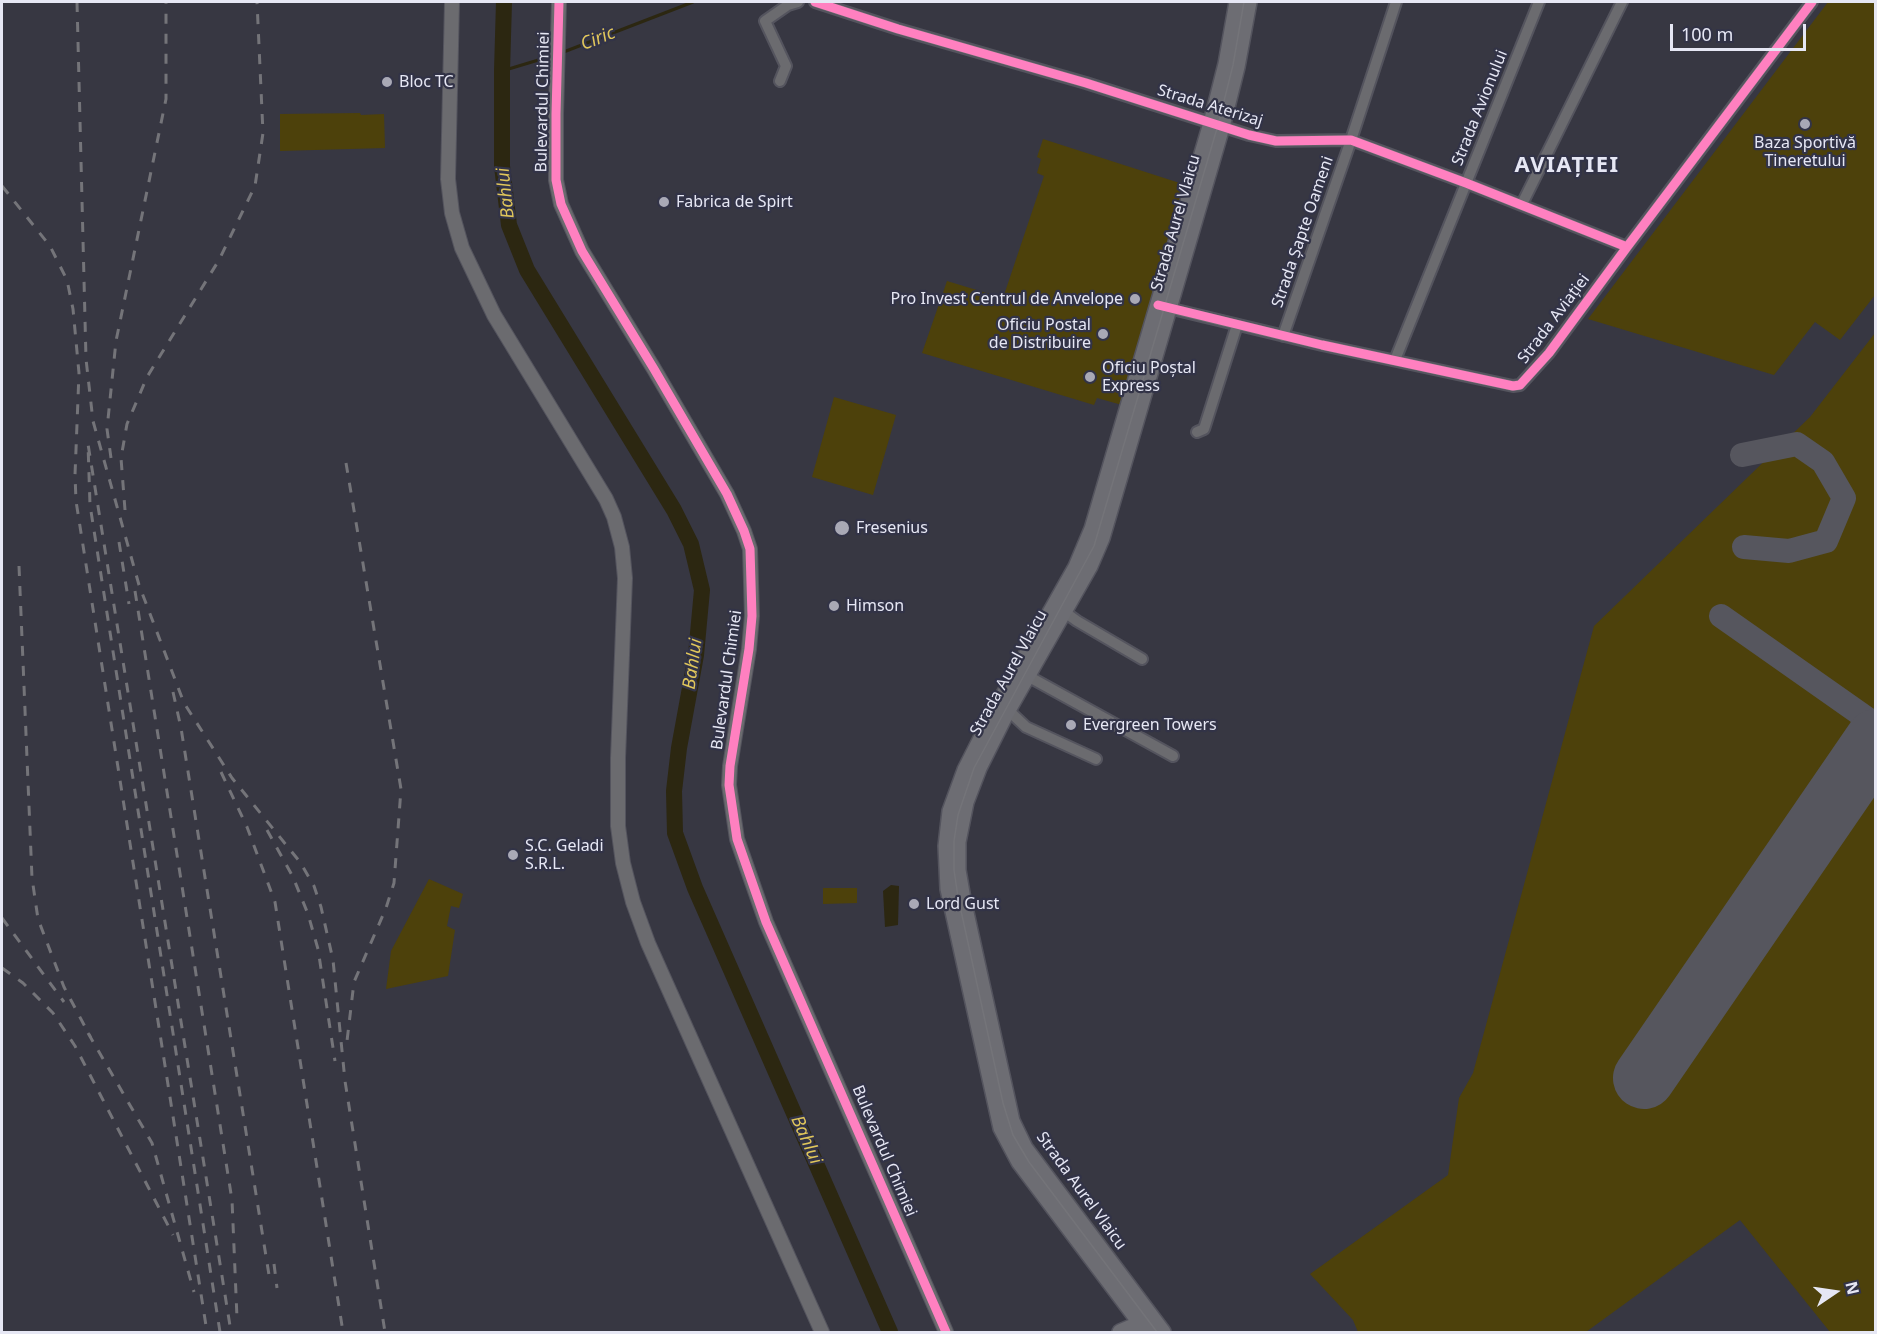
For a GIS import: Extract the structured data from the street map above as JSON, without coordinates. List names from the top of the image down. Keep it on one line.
{"streets":{"main road":["Strada Aurel Vlaicu"],"street":["Bulevardul Chimiei","Strada Aterizaj","Strada Avionului","Strada Șapte Oameni","Strada Aviației"]},"crossings":[["Strada Aterizaj","Strada Avionului"],["Strada Aterizaj","Strada Aurel Vlaicu"],["Strada Aterizaj","Strada Șapte Oameni"],["Strada Aterizaj","Strada Aviației"],["Strada Avionului","Strada Aviației"],["Strada Aurel Vlaicu","Strada Aviației"],["Strada Șapte Oameni","Strada Aviației"]],"districts":["AVIAȚIEI"],"water":["Ciric","Bahlui"],"places":["Bloc TC","Baza Sportivă Tineretului","Fabrica de Spirt","Pro Invest Centrul de Anvelope","Oficiu Postal de Distribuire","Oficiu Poștal Express","Fresenius","Himson","Evergreen Towers","S.C. Geladi S.R.L.","Lord Gust"],"scale_bar":"100 m","north":"right"}
